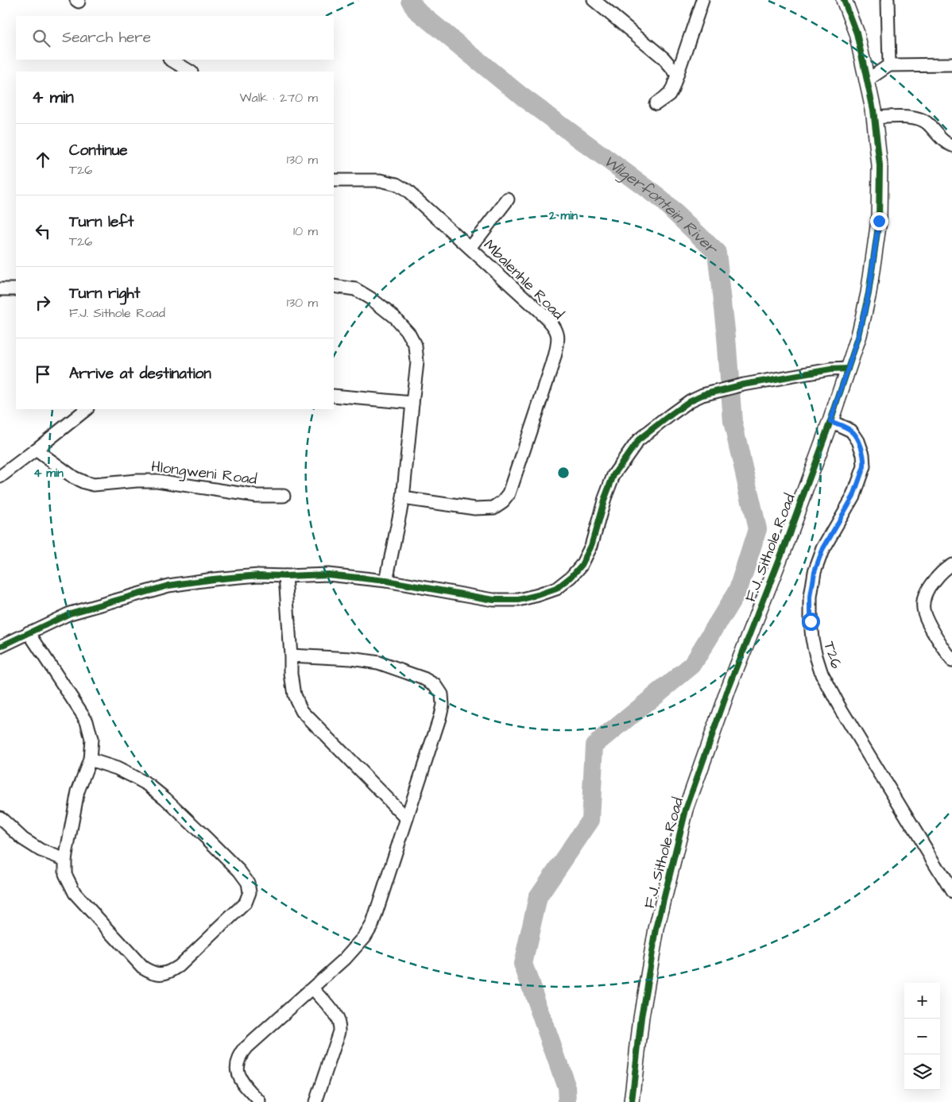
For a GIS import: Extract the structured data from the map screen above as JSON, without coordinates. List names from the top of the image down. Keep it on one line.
{"streets":{"street":["Mbalenhle Road","Hlongweni Road","F.J. Sithole Road","T26"]},"crossings":[["F.J. Sithole Road","T26"]],"water":["Wilgerfontein River"],"page":{"search":"Search here","heading":["4 min","Walk · 270 m"],"list":[["Continue","T26","130 m"],["Turn left","T26","10 m"],["Turn right","F.J. Sithole Road","130 m"],"Arrive at destination"],"map_buttons":["+","−"]},"rings":["2 min","4 min"]}
